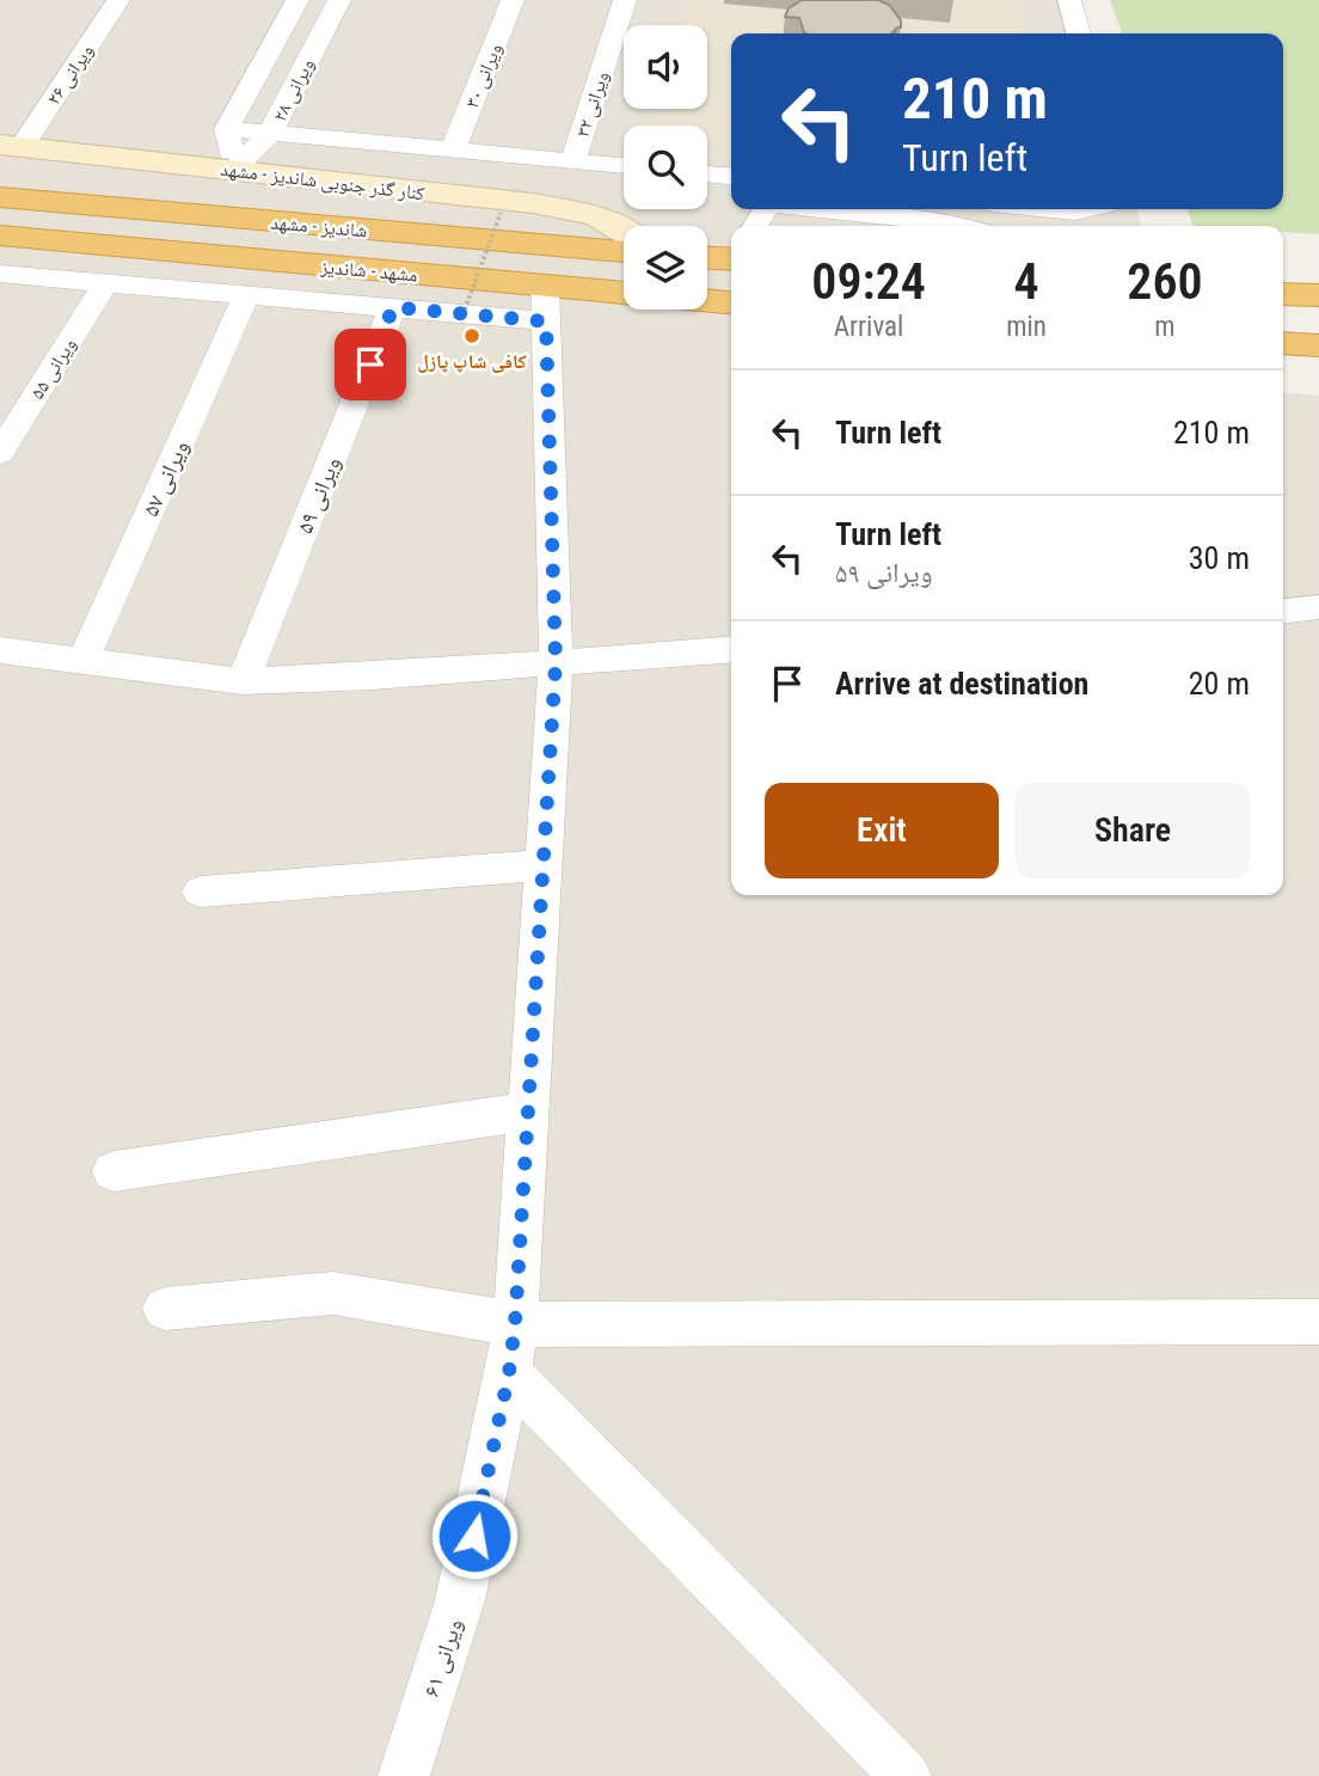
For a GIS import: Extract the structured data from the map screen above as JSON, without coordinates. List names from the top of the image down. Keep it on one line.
{"streets":{"highway":["شاندیز - مشهد","مشهد - شاندیز"],"street":["ویرانی ۲۶","ویرانی ۳۰","ویرانی ۲۸","ویرانی ۳۲","کنار گذر جنوبی شاندیز - مشهد","ویرانی ۵۵","ویرانی ۵۷","ویرانی ۵۹","ویرانی ۶۱"]},"crossings":[["ویرانی ۲۶","کنار گذر جنوبی شاندیز - مشهد"],["ویرانی ۲۸","کنار گذر جنوبی شاندیز - مشهد"],["مشهد - شاندیز","ویرانی ۶۱"]],"places":["کافی شاپ پازل"],"page":{"turn":["210 m","Turn left"],"eta":["09:24","Arrival","4","min","260","m"],"list":[{"name":"Turn left","value":"210 m"},{"name":"Turn left","note":"ویرانی ۵۹","value":"30 m"},{"name":"Arrive at destination","value":"20 m"}],"buttons":["Exit","Share"]}}
